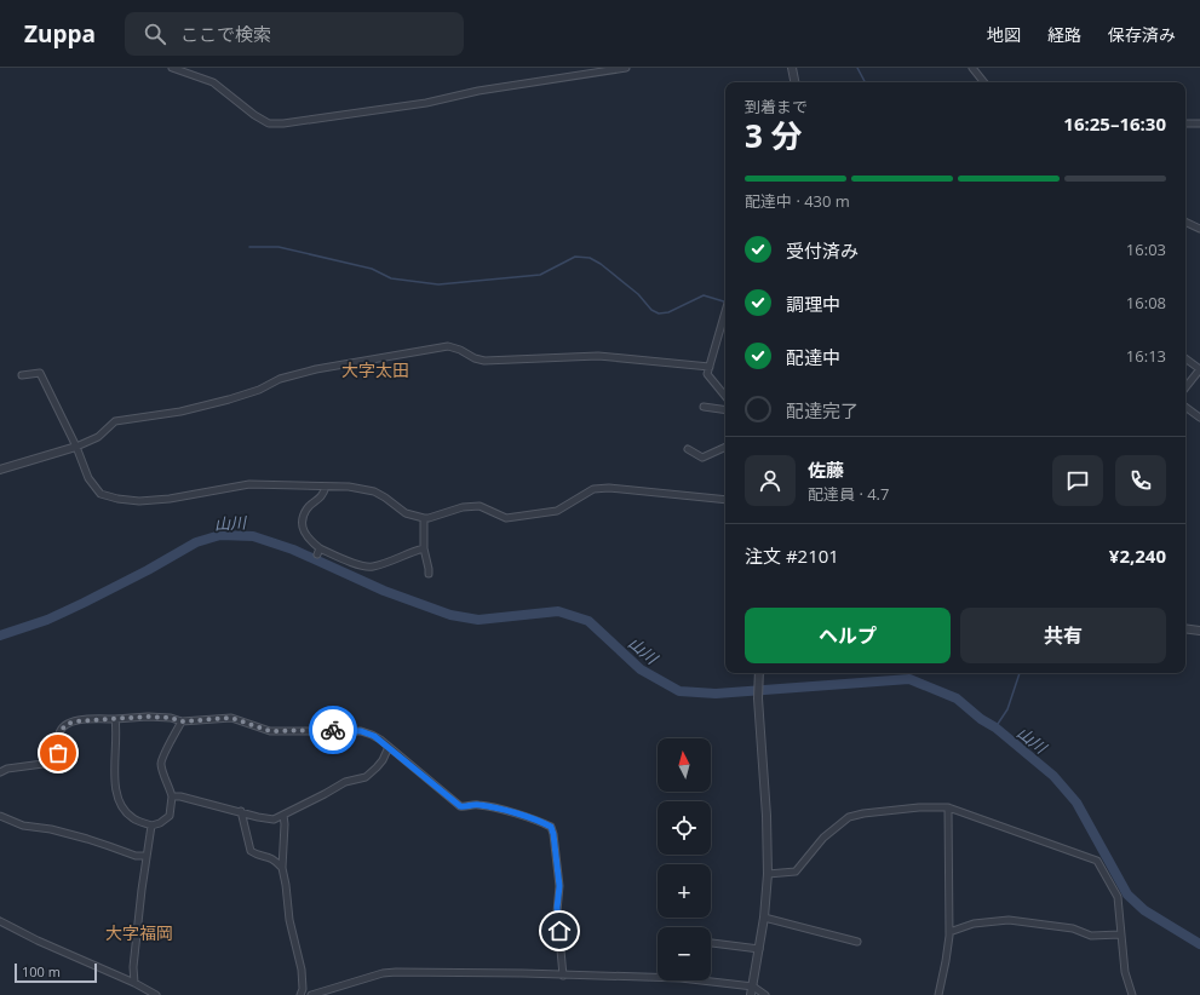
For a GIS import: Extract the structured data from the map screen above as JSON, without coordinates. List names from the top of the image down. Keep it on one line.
{"districts":["大字太田","大字福岡"],"water":["山川"],"scale_bar":"100 m","north":"top","page":{"header":"Zuppa","search":"ここで検索","nav":["地図","経路","保存済み"],"heading":["3 分","到着まで","16:25–16:30"],"panel":["佐藤","配達員 · 4.7","注文 #2101","¥2,240"],"bar":"配達中 · 430 m","list":[["受付済み","16:03"],["調理中","16:08"],["配達中","16:13"],"配達完了"],"buttons":["ヘルプ","共有"],"map_buttons":["+","−"],"scale":"100 m"}}
